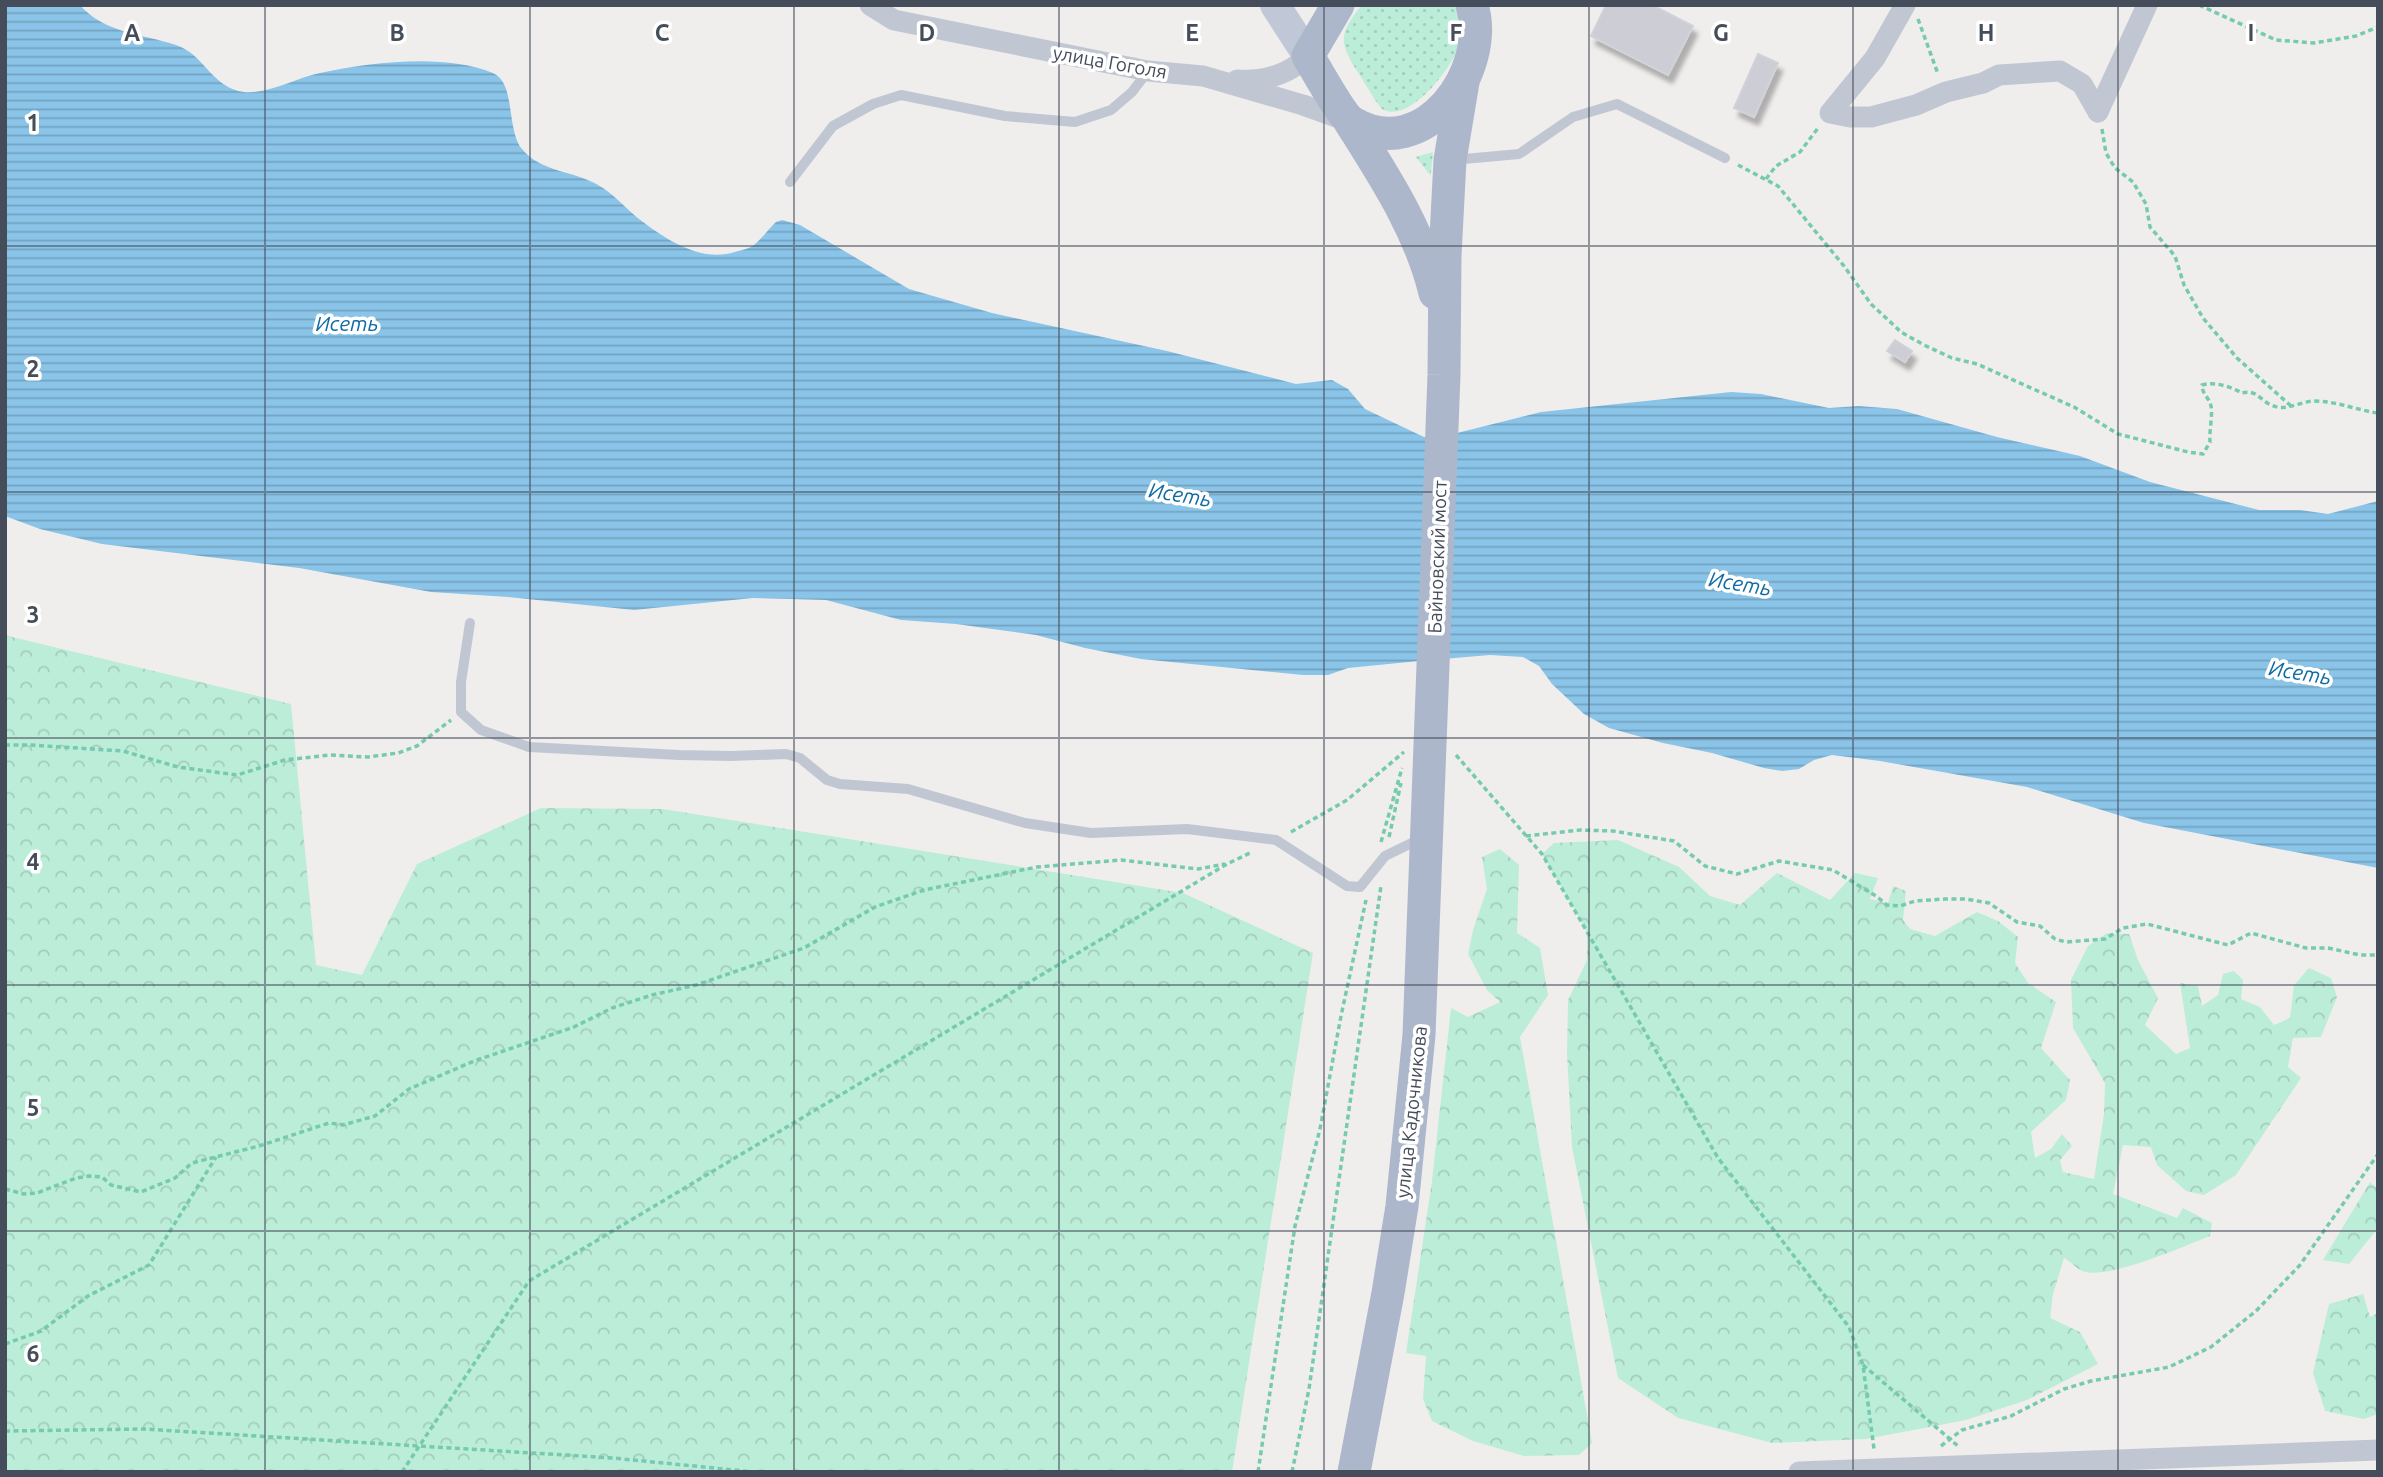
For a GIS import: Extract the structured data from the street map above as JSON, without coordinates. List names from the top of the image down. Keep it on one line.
{"streets":{"main road":["Байновский мост","улица Кадочникова"],"street":["улица Гоголя"]},"crossings":[["Байновский мост","улица Кадочникова"]],"water":["Исеть"],"grid":{"columns":["A","B","C","D","E","F","G","H","I"],"rows":["1","2","3","4","5","6"]}}
